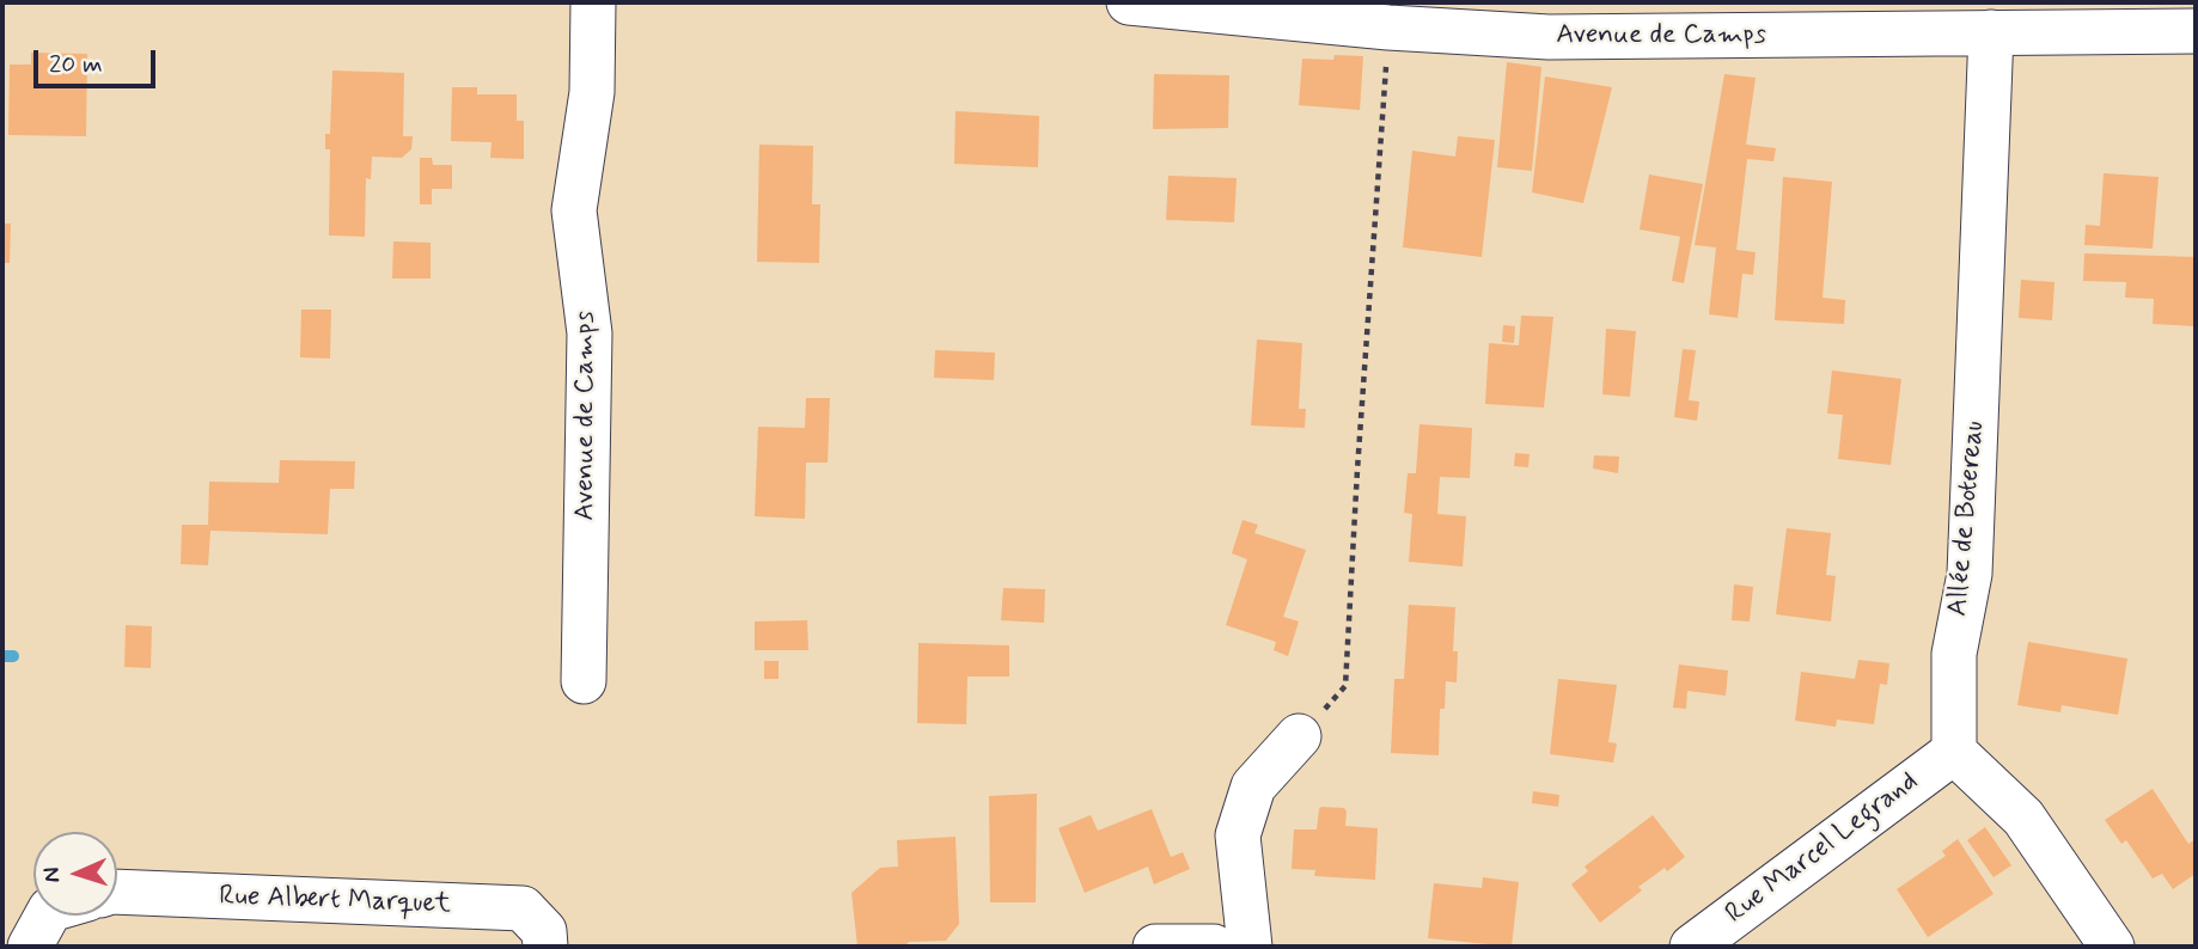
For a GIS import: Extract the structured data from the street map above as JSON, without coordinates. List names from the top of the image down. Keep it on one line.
{"streets":{"street":["Avenue de Camps","Allée de Botereau","Rue Marcel Legrand","Rue Albert Marquet"]},"crossings":[["Avenue de Camps","Allée de Botereau"],["Allée de Botereau","Rue Marcel Legrand"]],"scale_bar":"20 m","north":"left"}
